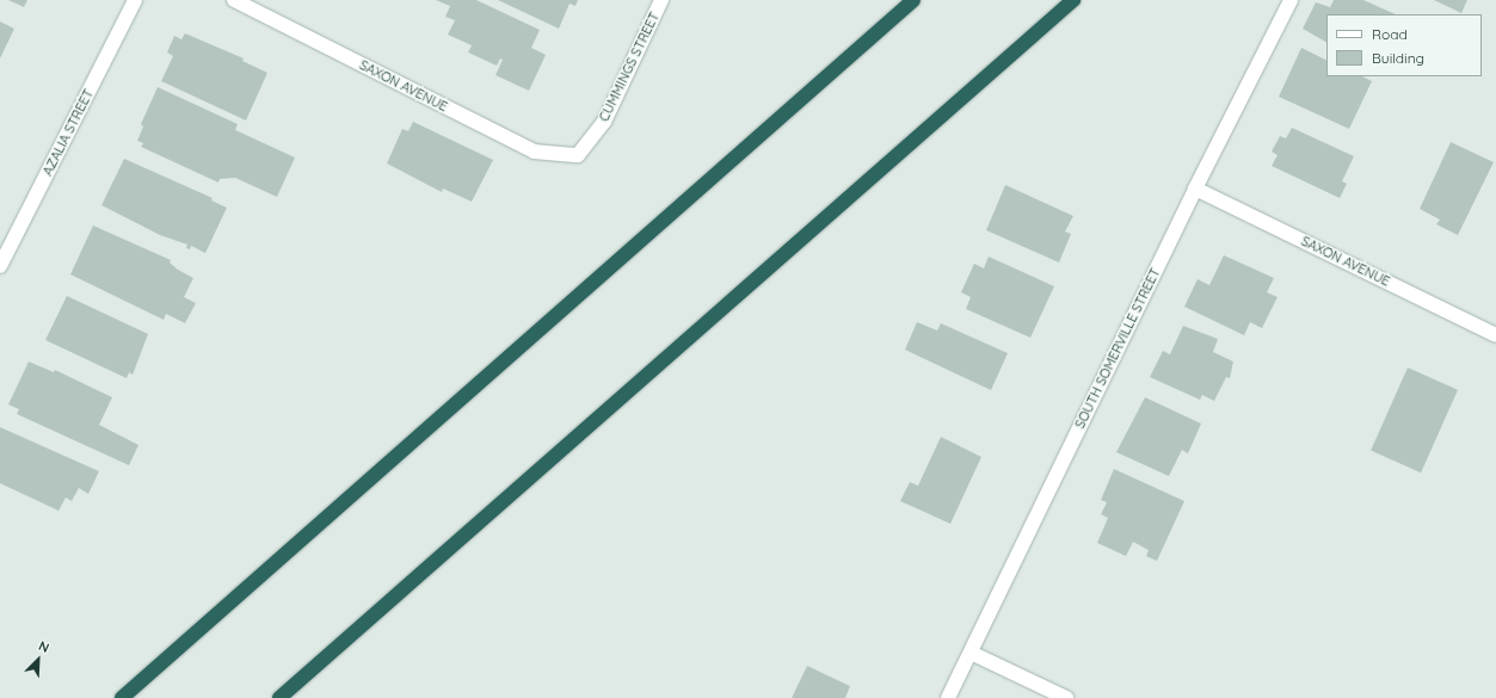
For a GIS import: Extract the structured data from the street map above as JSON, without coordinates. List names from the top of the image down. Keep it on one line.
{"streets":{"street":["CUMMINGS STREET","SAXON AVENUE","AZALIA STREET","SOUTH SOMERVILLE STREET"]},"crossings":[["CUMMINGS STREET","SAXON AVENUE"],["SAXON AVENUE","SOUTH SOMERVILLE STREET"]],"legend":["Road","Building"],"north":"top right"}
